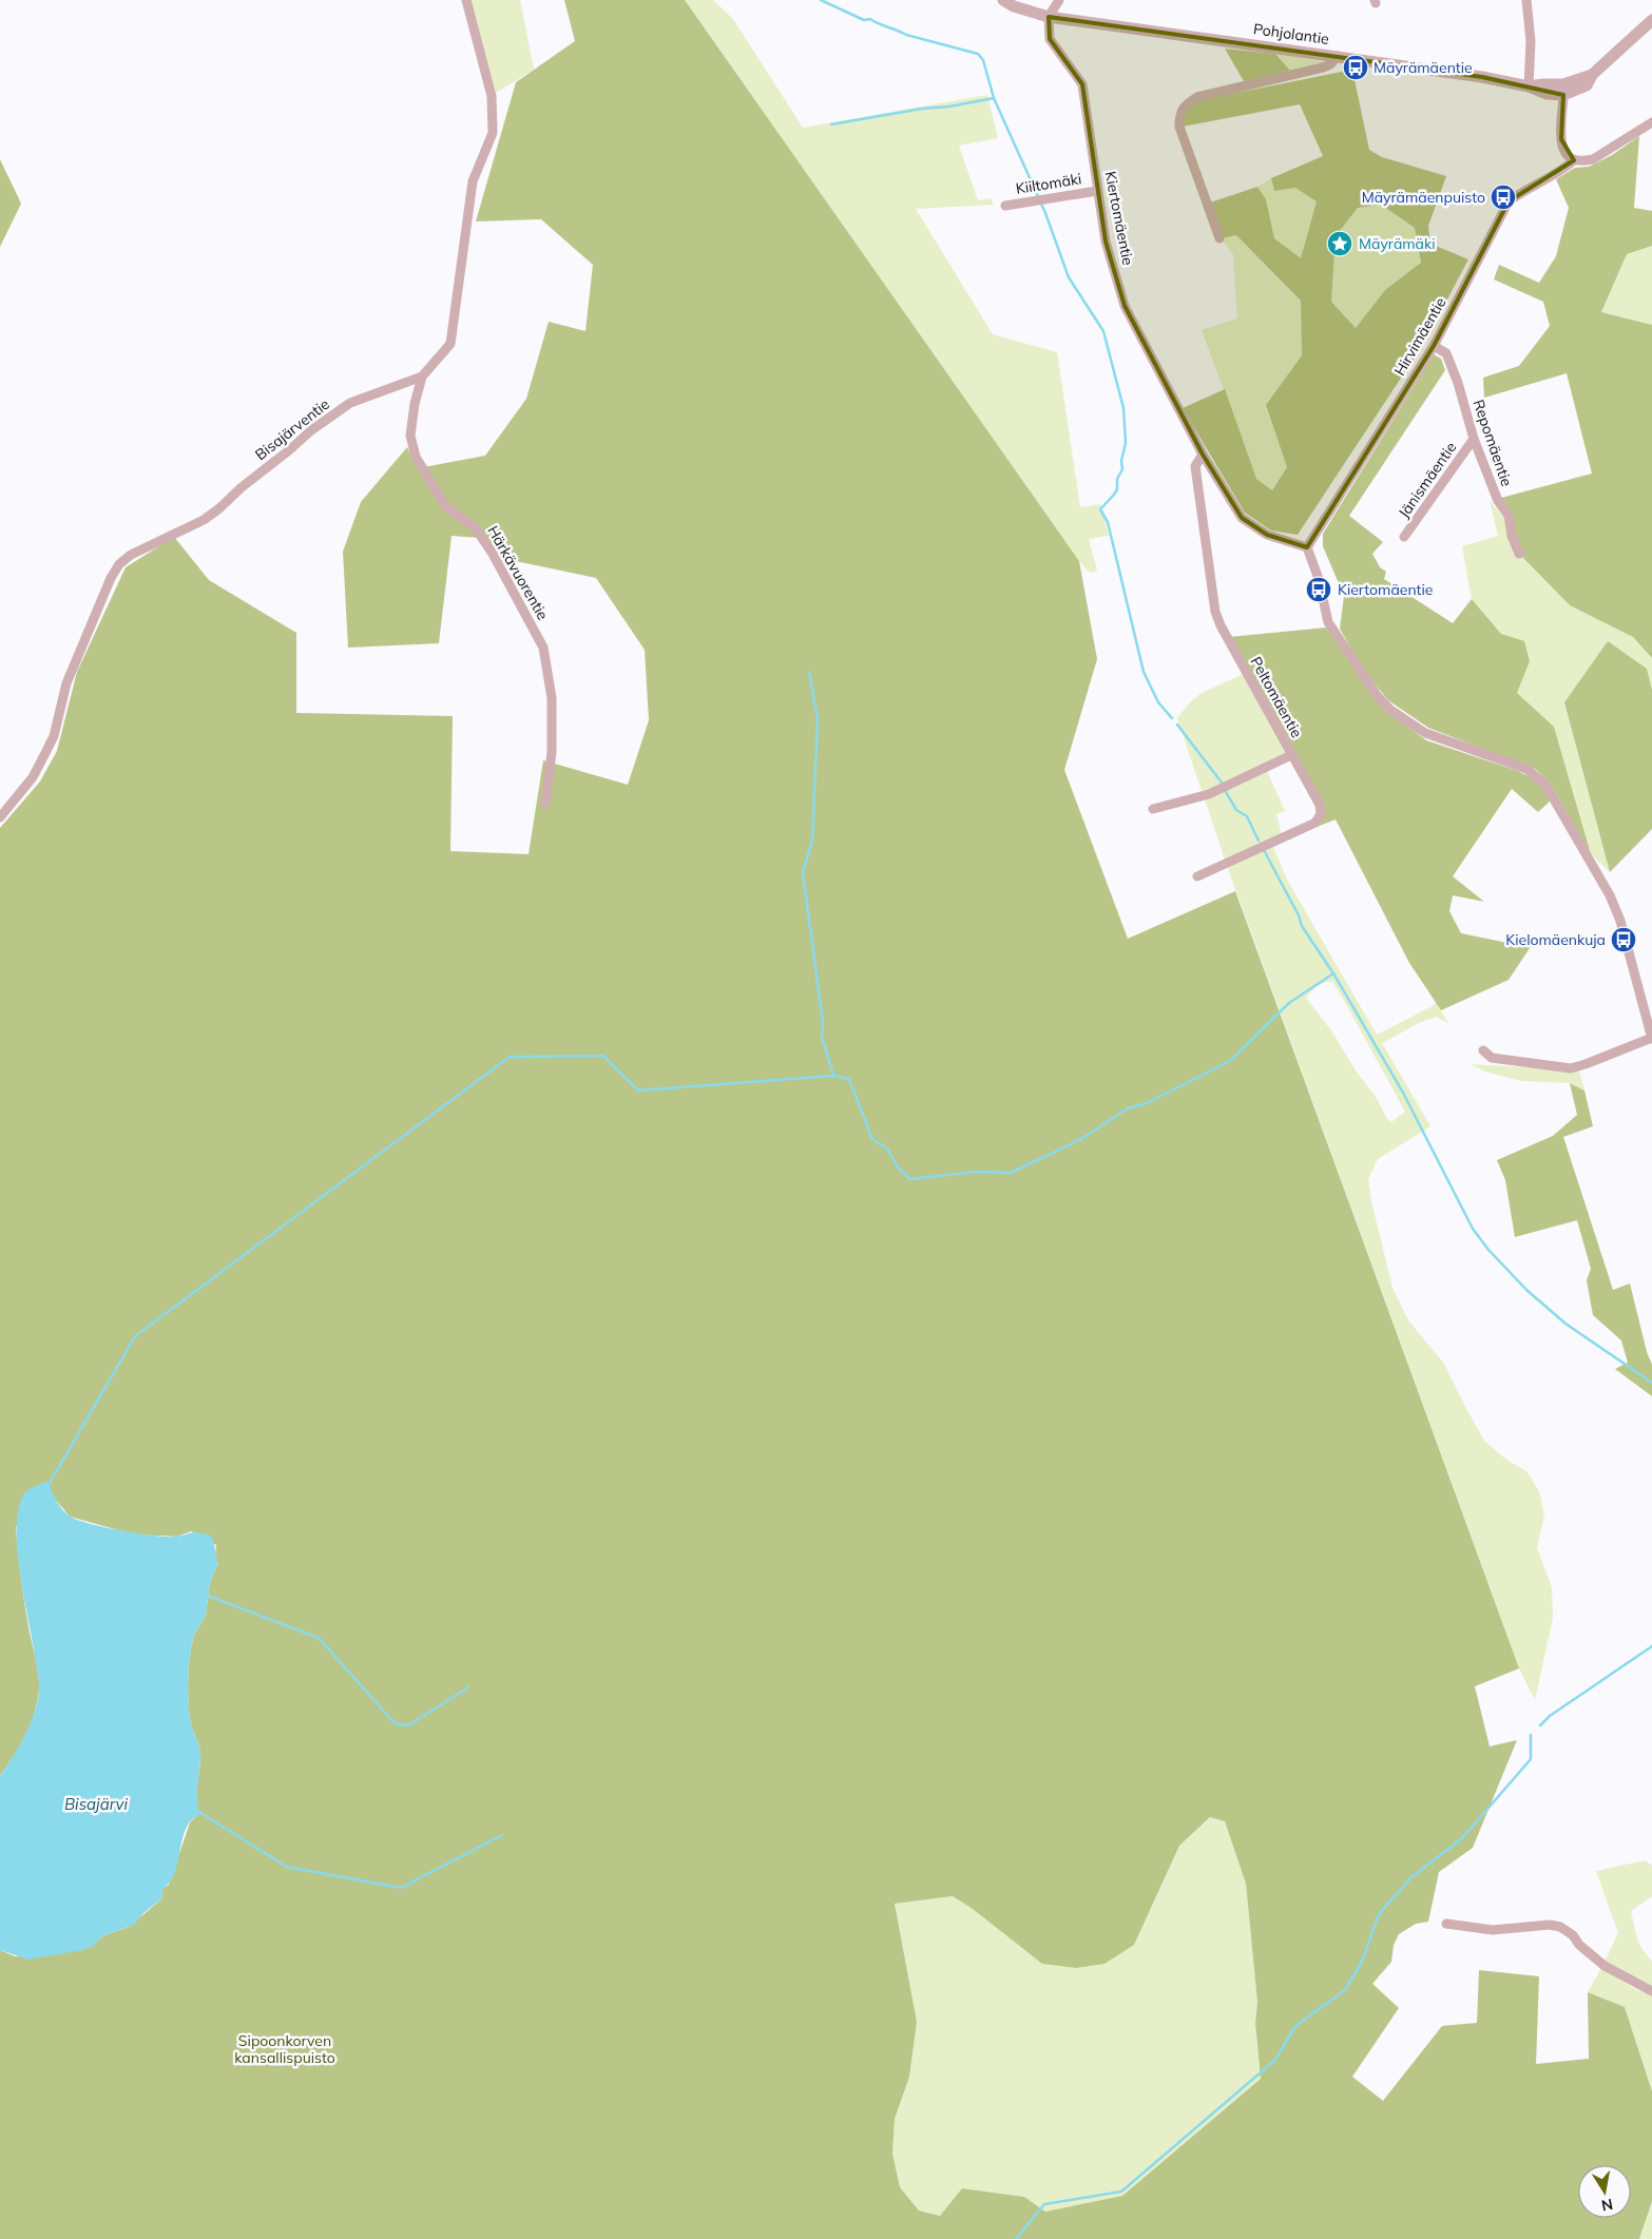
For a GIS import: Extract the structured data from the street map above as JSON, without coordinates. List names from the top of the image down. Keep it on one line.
{"streets":{"street":["Pohjolantie","Kiiltomäki","Kiertomäentie","Hirvimäentie","Bisajärventie","Repomäentie","Jänismäentie","Härkävuorentie","Peltomäentie"]},"crossings":[["Pohjolantie","Kiertomäentie"],["Kiiltomäki","Kiertomäentie"],["Kiertomäentie","Hirvimäentie"],["Kiertomäentie","Peltomäentie"],["Hirvimäentie","Repomäentie"],["Bisajärventie","Härkävuorentie"],["Repomäentie","Jänismäentie"]],"water":["Bisajärvi"],"parks":["Sipoonkorven kansallispuisto"],"places":{"bus stop":["Mäyrämäentie","Mäyrämäenpuisto","Kiertomäentie","Kielomäenkuja"],"place":["Mäyrämäki"]},"north":"bottom"}
